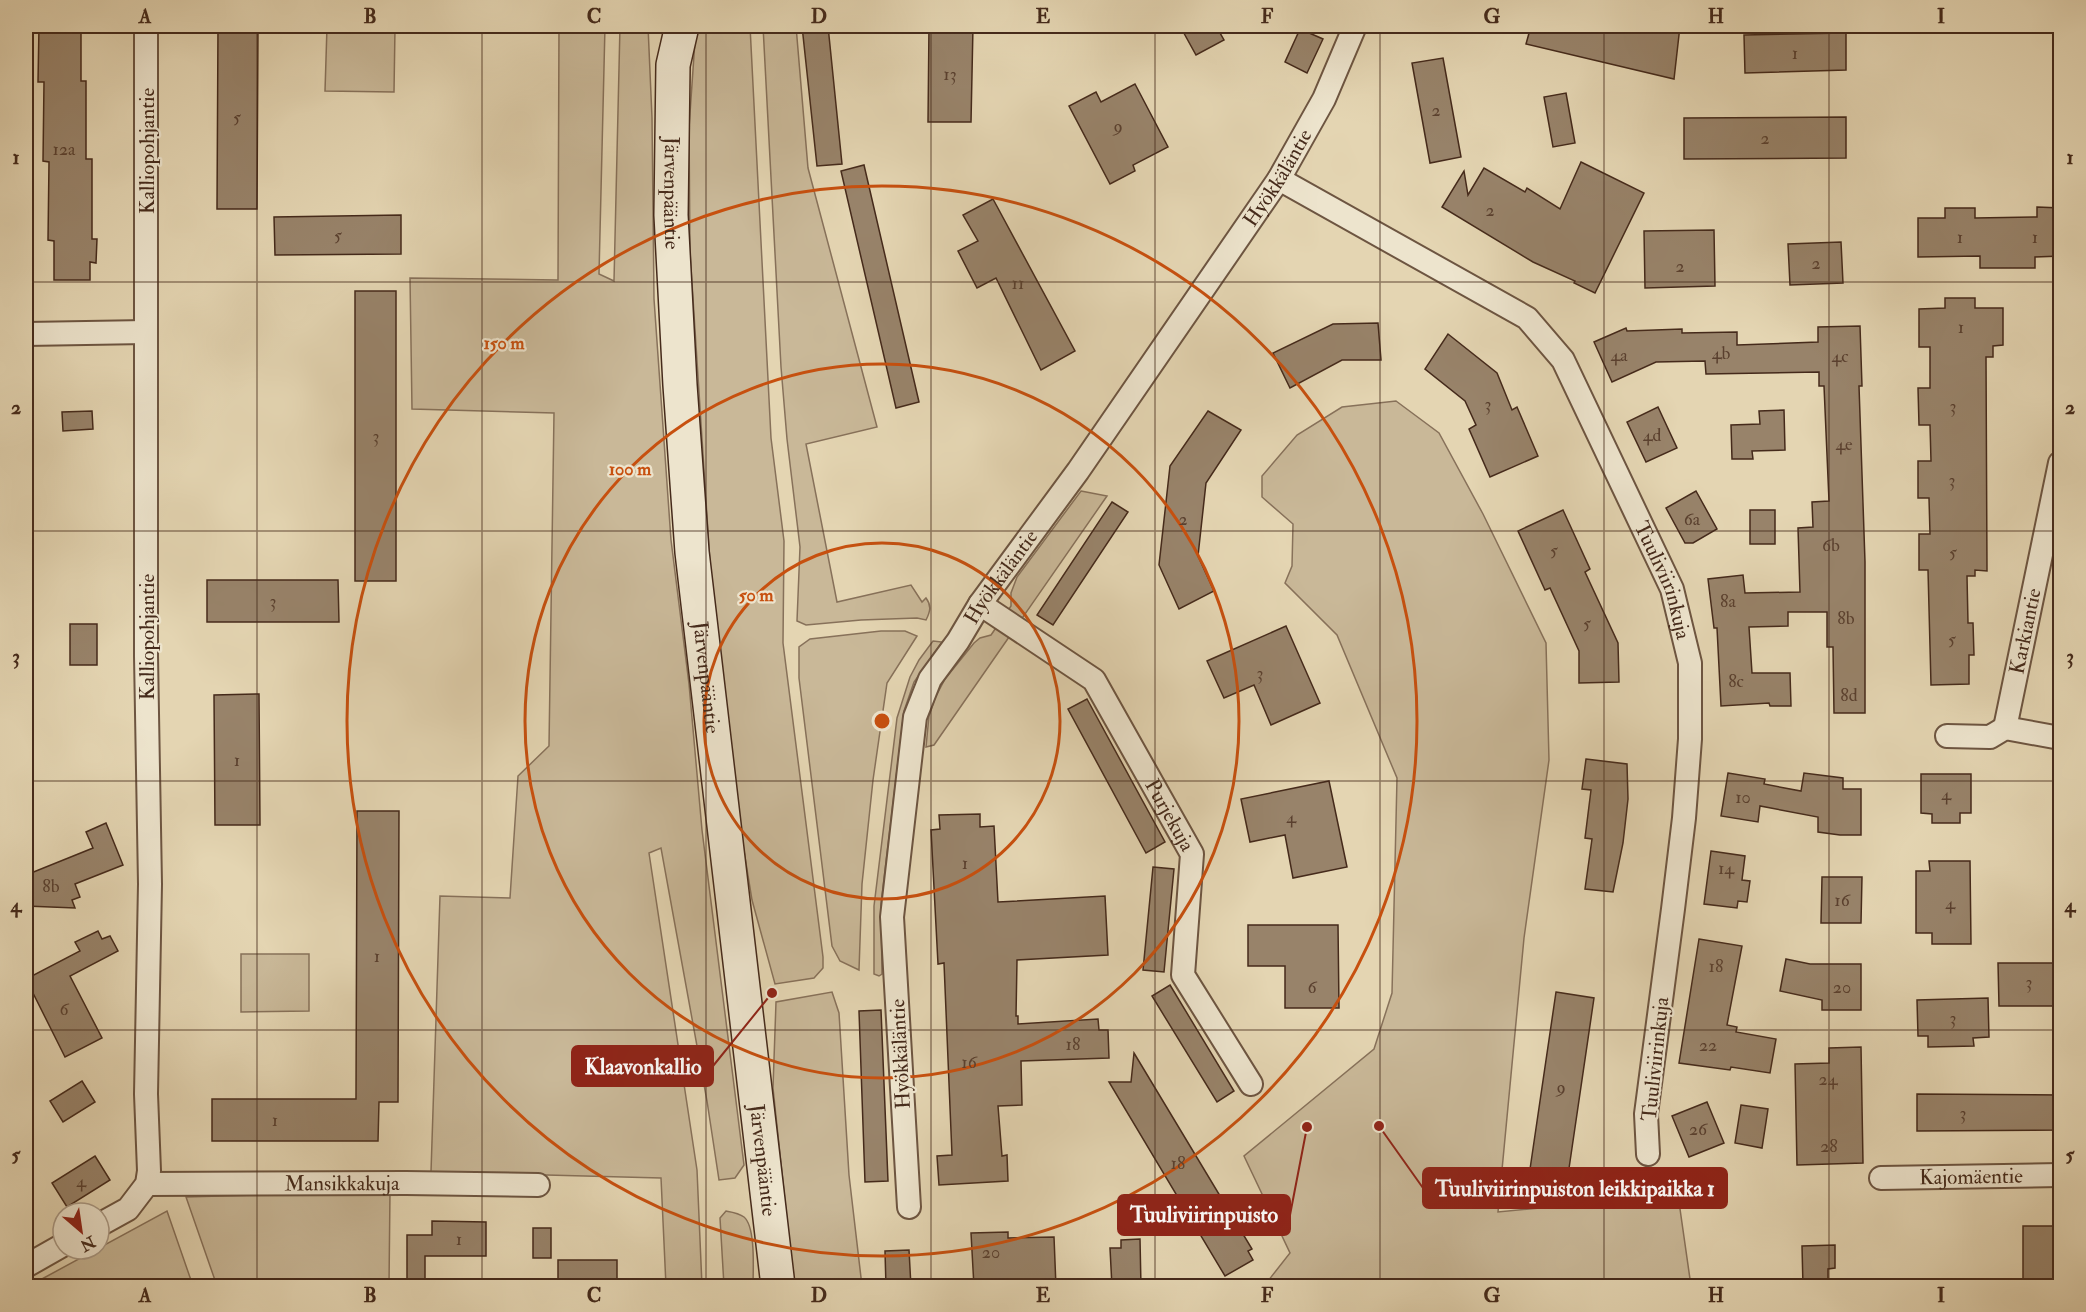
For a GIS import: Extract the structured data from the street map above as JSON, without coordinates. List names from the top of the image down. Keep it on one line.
{"streets":{"main road":["Järvenpääntie"],"street":["Kalliopohjantie","Hyökkäläntie","Tuuliviirinkuja","Karkiantie","Purjekuja","Kajomäentie","Mansikkakuja"]},"crossings":[["Kalliopohjantie","Mansikkakuja"],["Hyökkäläntie","Tuuliviirinkuja"],["Hyökkäläntie","Purjekuja"]],"places":["Klaavonkallio","Tuuliviirinpuiston leikkipaikka 1","Tuuliviirinpuisto"],"house_numbers":["1","13","2","5","9","2","12a","2","5","1","1","2","2","11","1","4b","4a","4c","3","3","4d","3","4e","3","2","6a","6b","5","5","3","8a","8b","5","5","3","8c","8d","1","4","10","4","1","14","8b","16","4","1","18","3","6","20","6","3","18","22","16","24","9","3","1","26","28","18","4","1","20"],"north":"bottom right","grid":{"columns":["A","B","C","D","E","F","G","H","I"],"rows":["1","2","3","4","5"]},"rings":["150 m","100 m","50 m"]}
